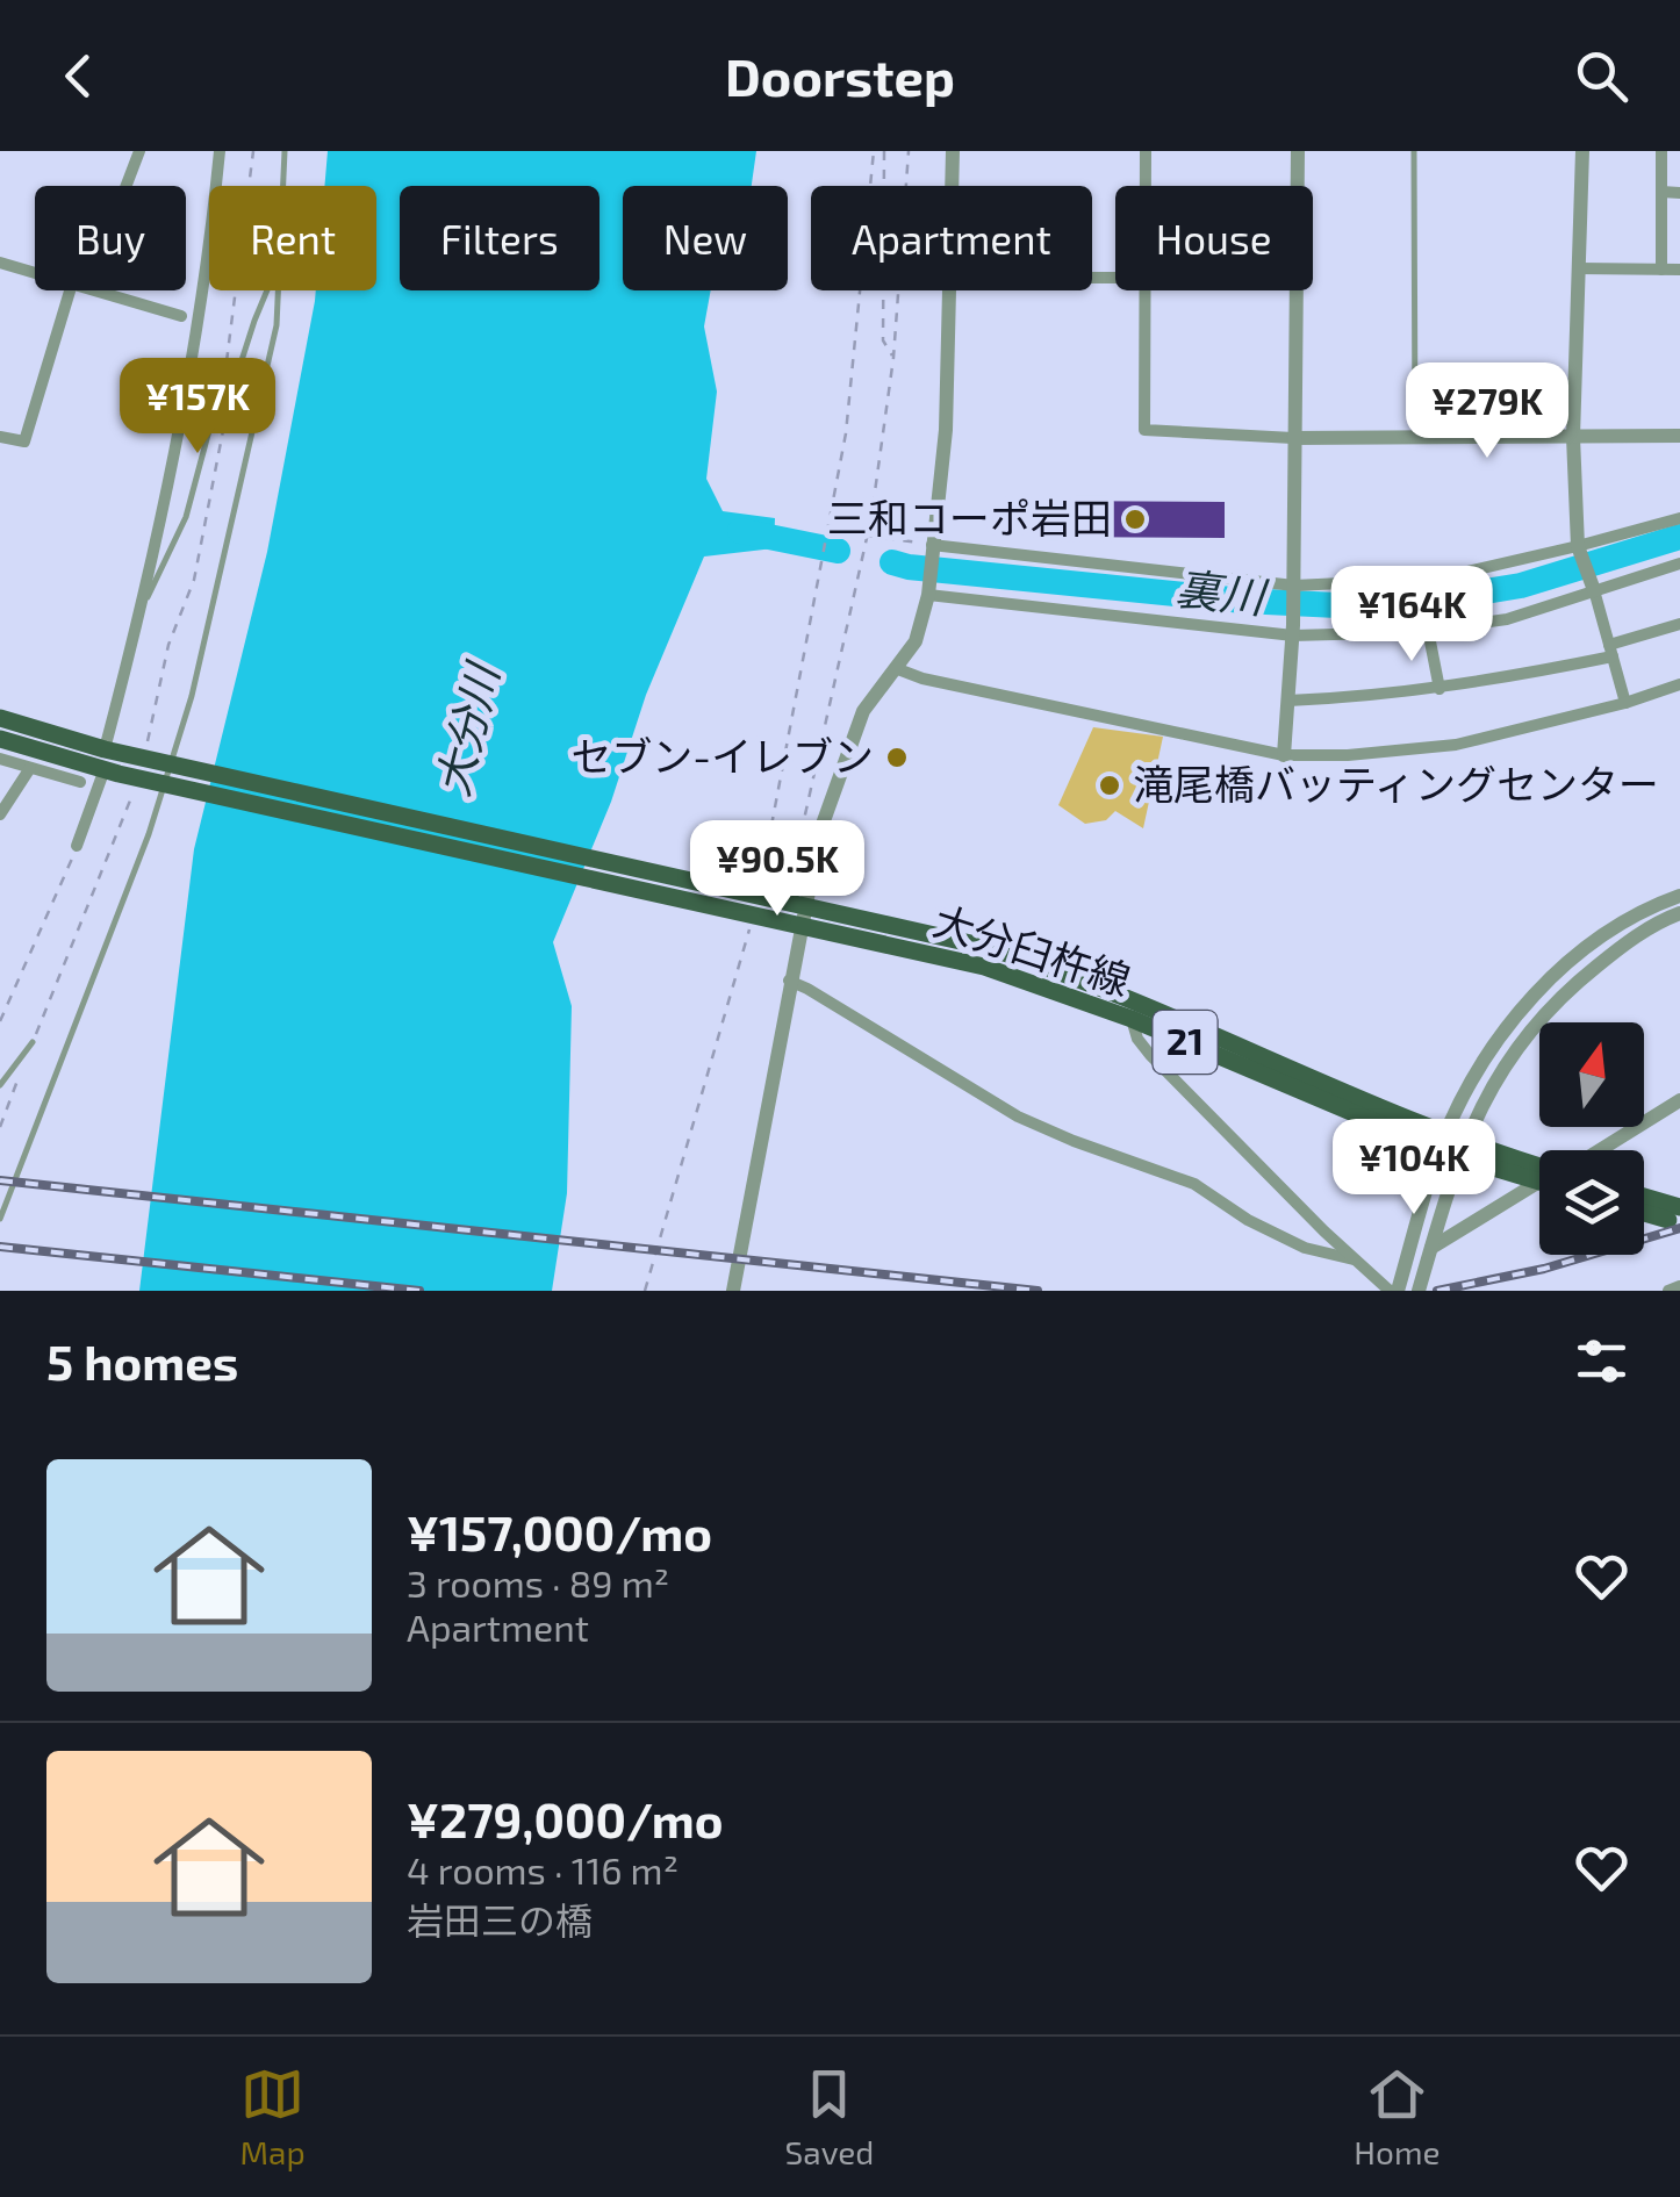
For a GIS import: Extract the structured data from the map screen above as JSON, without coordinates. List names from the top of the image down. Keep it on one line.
{"streets":{"main road":["大分臼杵線","21"]},"crossings":[["大分臼杵線","21"]],"water":["裏川","大分川"],"places":["三和コーポ岩田","セブン-イレブン","滝尾橋バッティングセンター"],"north":"top","page":{"header":"Doorstep","chip":["Buy","Rent","Filters","New","Apartment","House"],"price":["¥157K","¥279K","¥164K","¥90.5K","¥104K"],"heading":"5 homes","list":[{"name":"¥157,000/mo","note":"3 rooms · 89 m² · Apartment"},{"name":"¥279,000/mo","note":"4 rooms · 116 m² · 岩田三の橋"}],"tabs":["Map","Saved","Home"]}}
